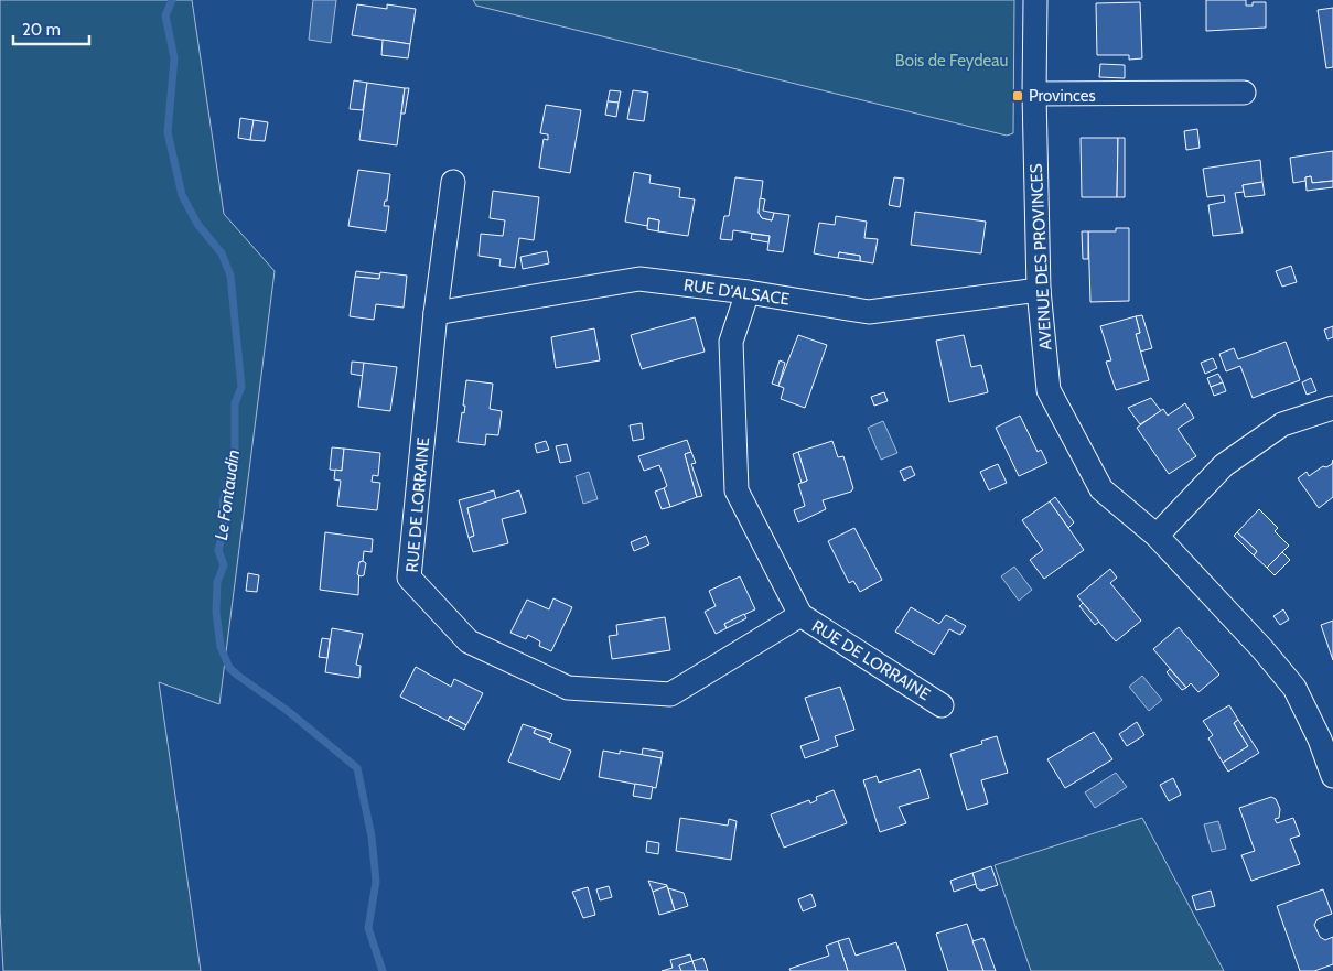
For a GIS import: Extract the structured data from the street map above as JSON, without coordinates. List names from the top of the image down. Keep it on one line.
{"streets":{"street":["AVENUE DES PROVINCES","RUE D'ALSACE","RUE DE LORRAINE"]},"crossings":[["AVENUE DES PROVINCES","RUE D'ALSACE"],["RUE D'ALSACE","RUE DE LORRAINE"]],"water":["Le Fontaudin"],"parks":["Bois de Feydeau"],"places":{"transit":["Provinces"]},"scale_bar":"20 m"}
